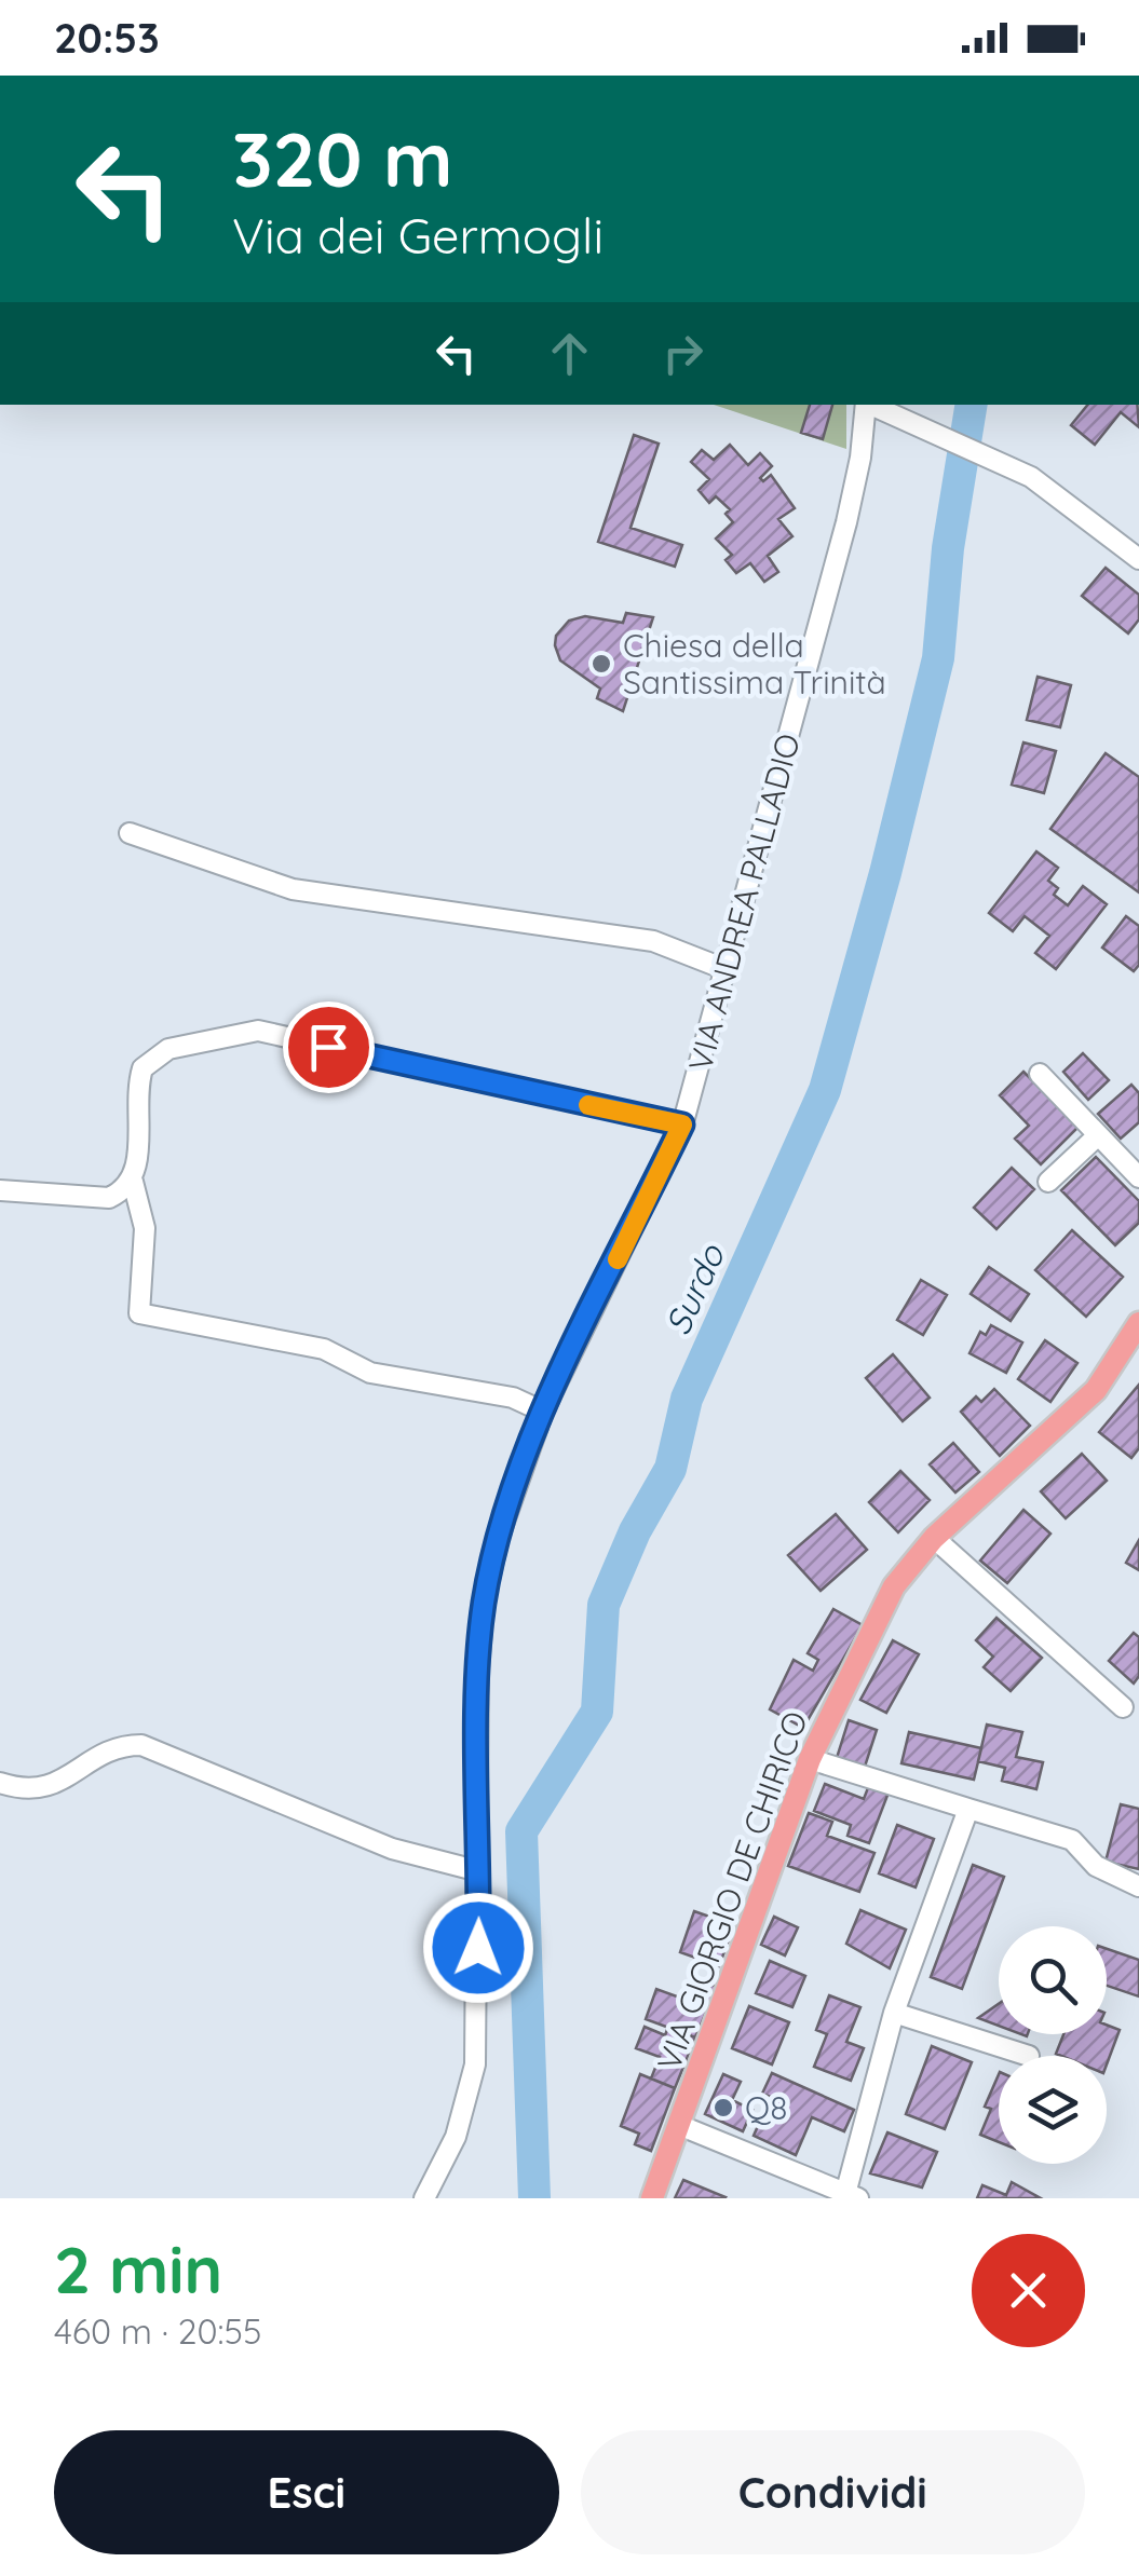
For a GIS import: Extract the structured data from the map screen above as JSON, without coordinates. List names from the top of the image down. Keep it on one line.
{"streets":{"main road":["VIA GIORGIO DE CHIRICO"],"street":["VIA ANDREA PALLADIO"]},"water":["Surdo"],"places":["Chiesa della Santissima Trinità","Q8"],"page":{"status":"20:53","turn":["320 m","Via dei Germogli"],"heading":["2 min","460 m · 20:55"],"buttons":["Esci","Condividi"]}}
